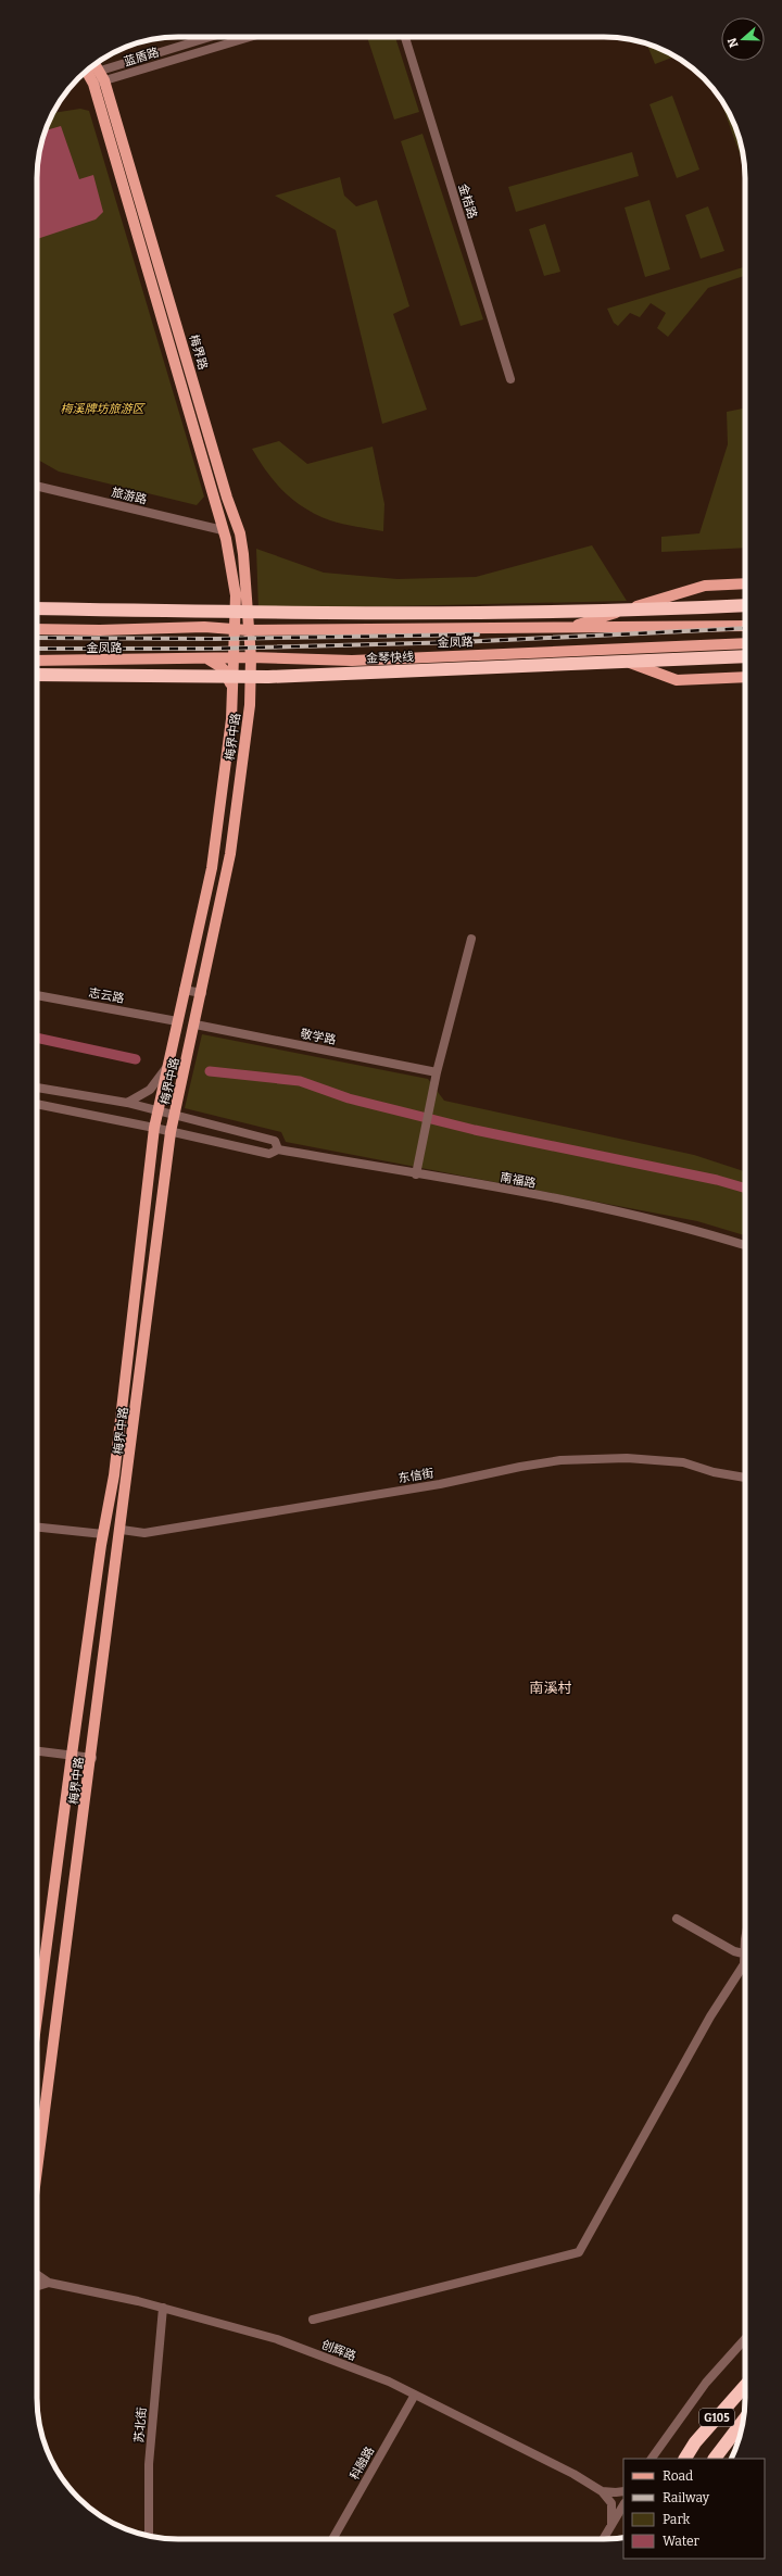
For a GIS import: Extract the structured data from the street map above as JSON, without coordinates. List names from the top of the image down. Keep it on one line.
{"streets":{"highway":["金琴快线","G105"],"main road":["梅界路","金凤路","梅界中路"],"street":["蓝盾路","金桔路","旅游路","志云路","敬学路","南福路","东信街","创辉路","苏北街","科融路"]},"crossings":[["蓝盾路","梅界路"],["蓝盾路","梅界中路"],["梅界路","金凤路"],["梅界路","梅界中路"],["旅游路","梅界中路"],["金凤路","梅界中路"],["梅界中路","志云路"],["梅界中路","敬学路"],["梅界中路","东信街"],["创辉路","苏北街"],["创辉路","科融路"]],"districts":["南溪村"],"parks":["梅溪牌坊旅游区"],"legend":["Road","Railway","Park","Water"],"north":"left"}
